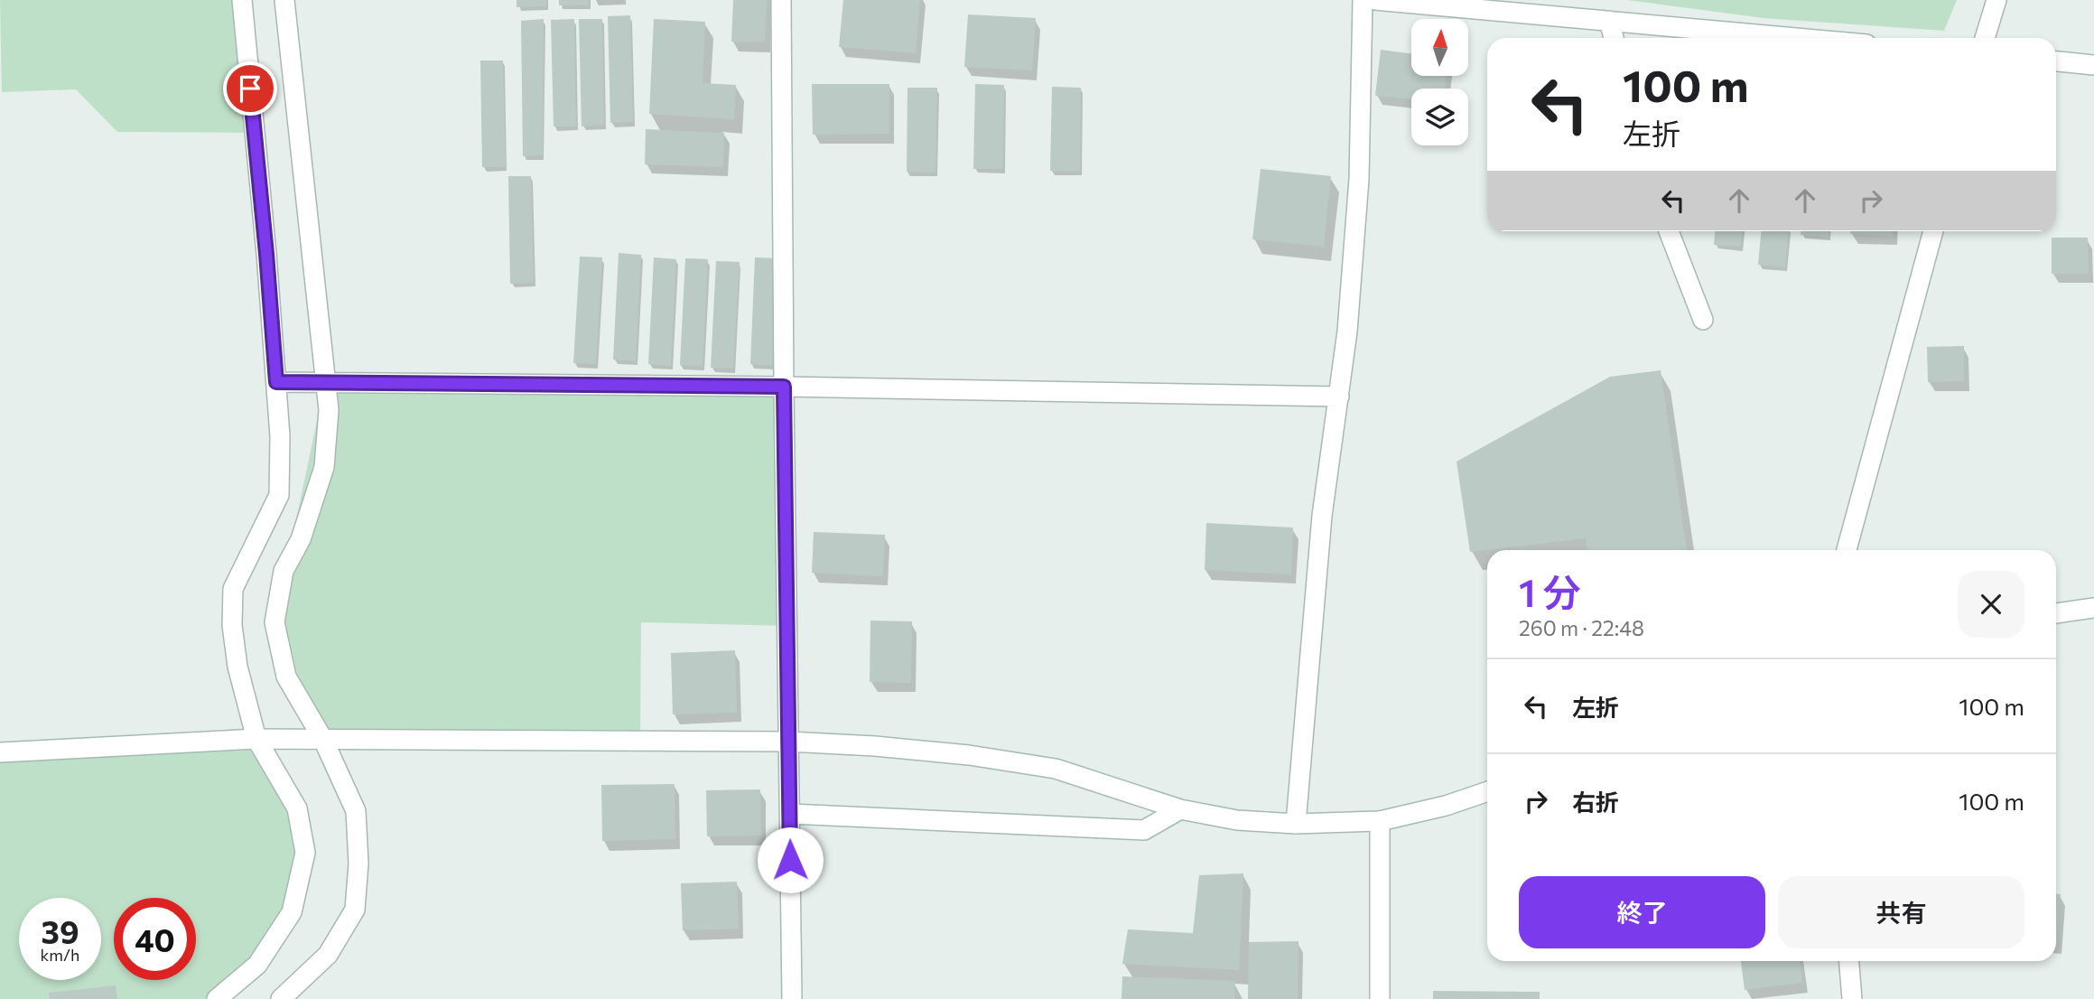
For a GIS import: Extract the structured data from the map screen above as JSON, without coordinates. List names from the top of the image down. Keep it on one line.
{"north":"top","page":{"turn":["100 m","左折"],"heading":["1 分","260 m · 22:48"],"list":[{"name":"左折","value":"100 m"},{"name":"右折","value":"100 m"}],"buttons":["終了","共有"],"speed":"39 km/h","limit":"40"}}
